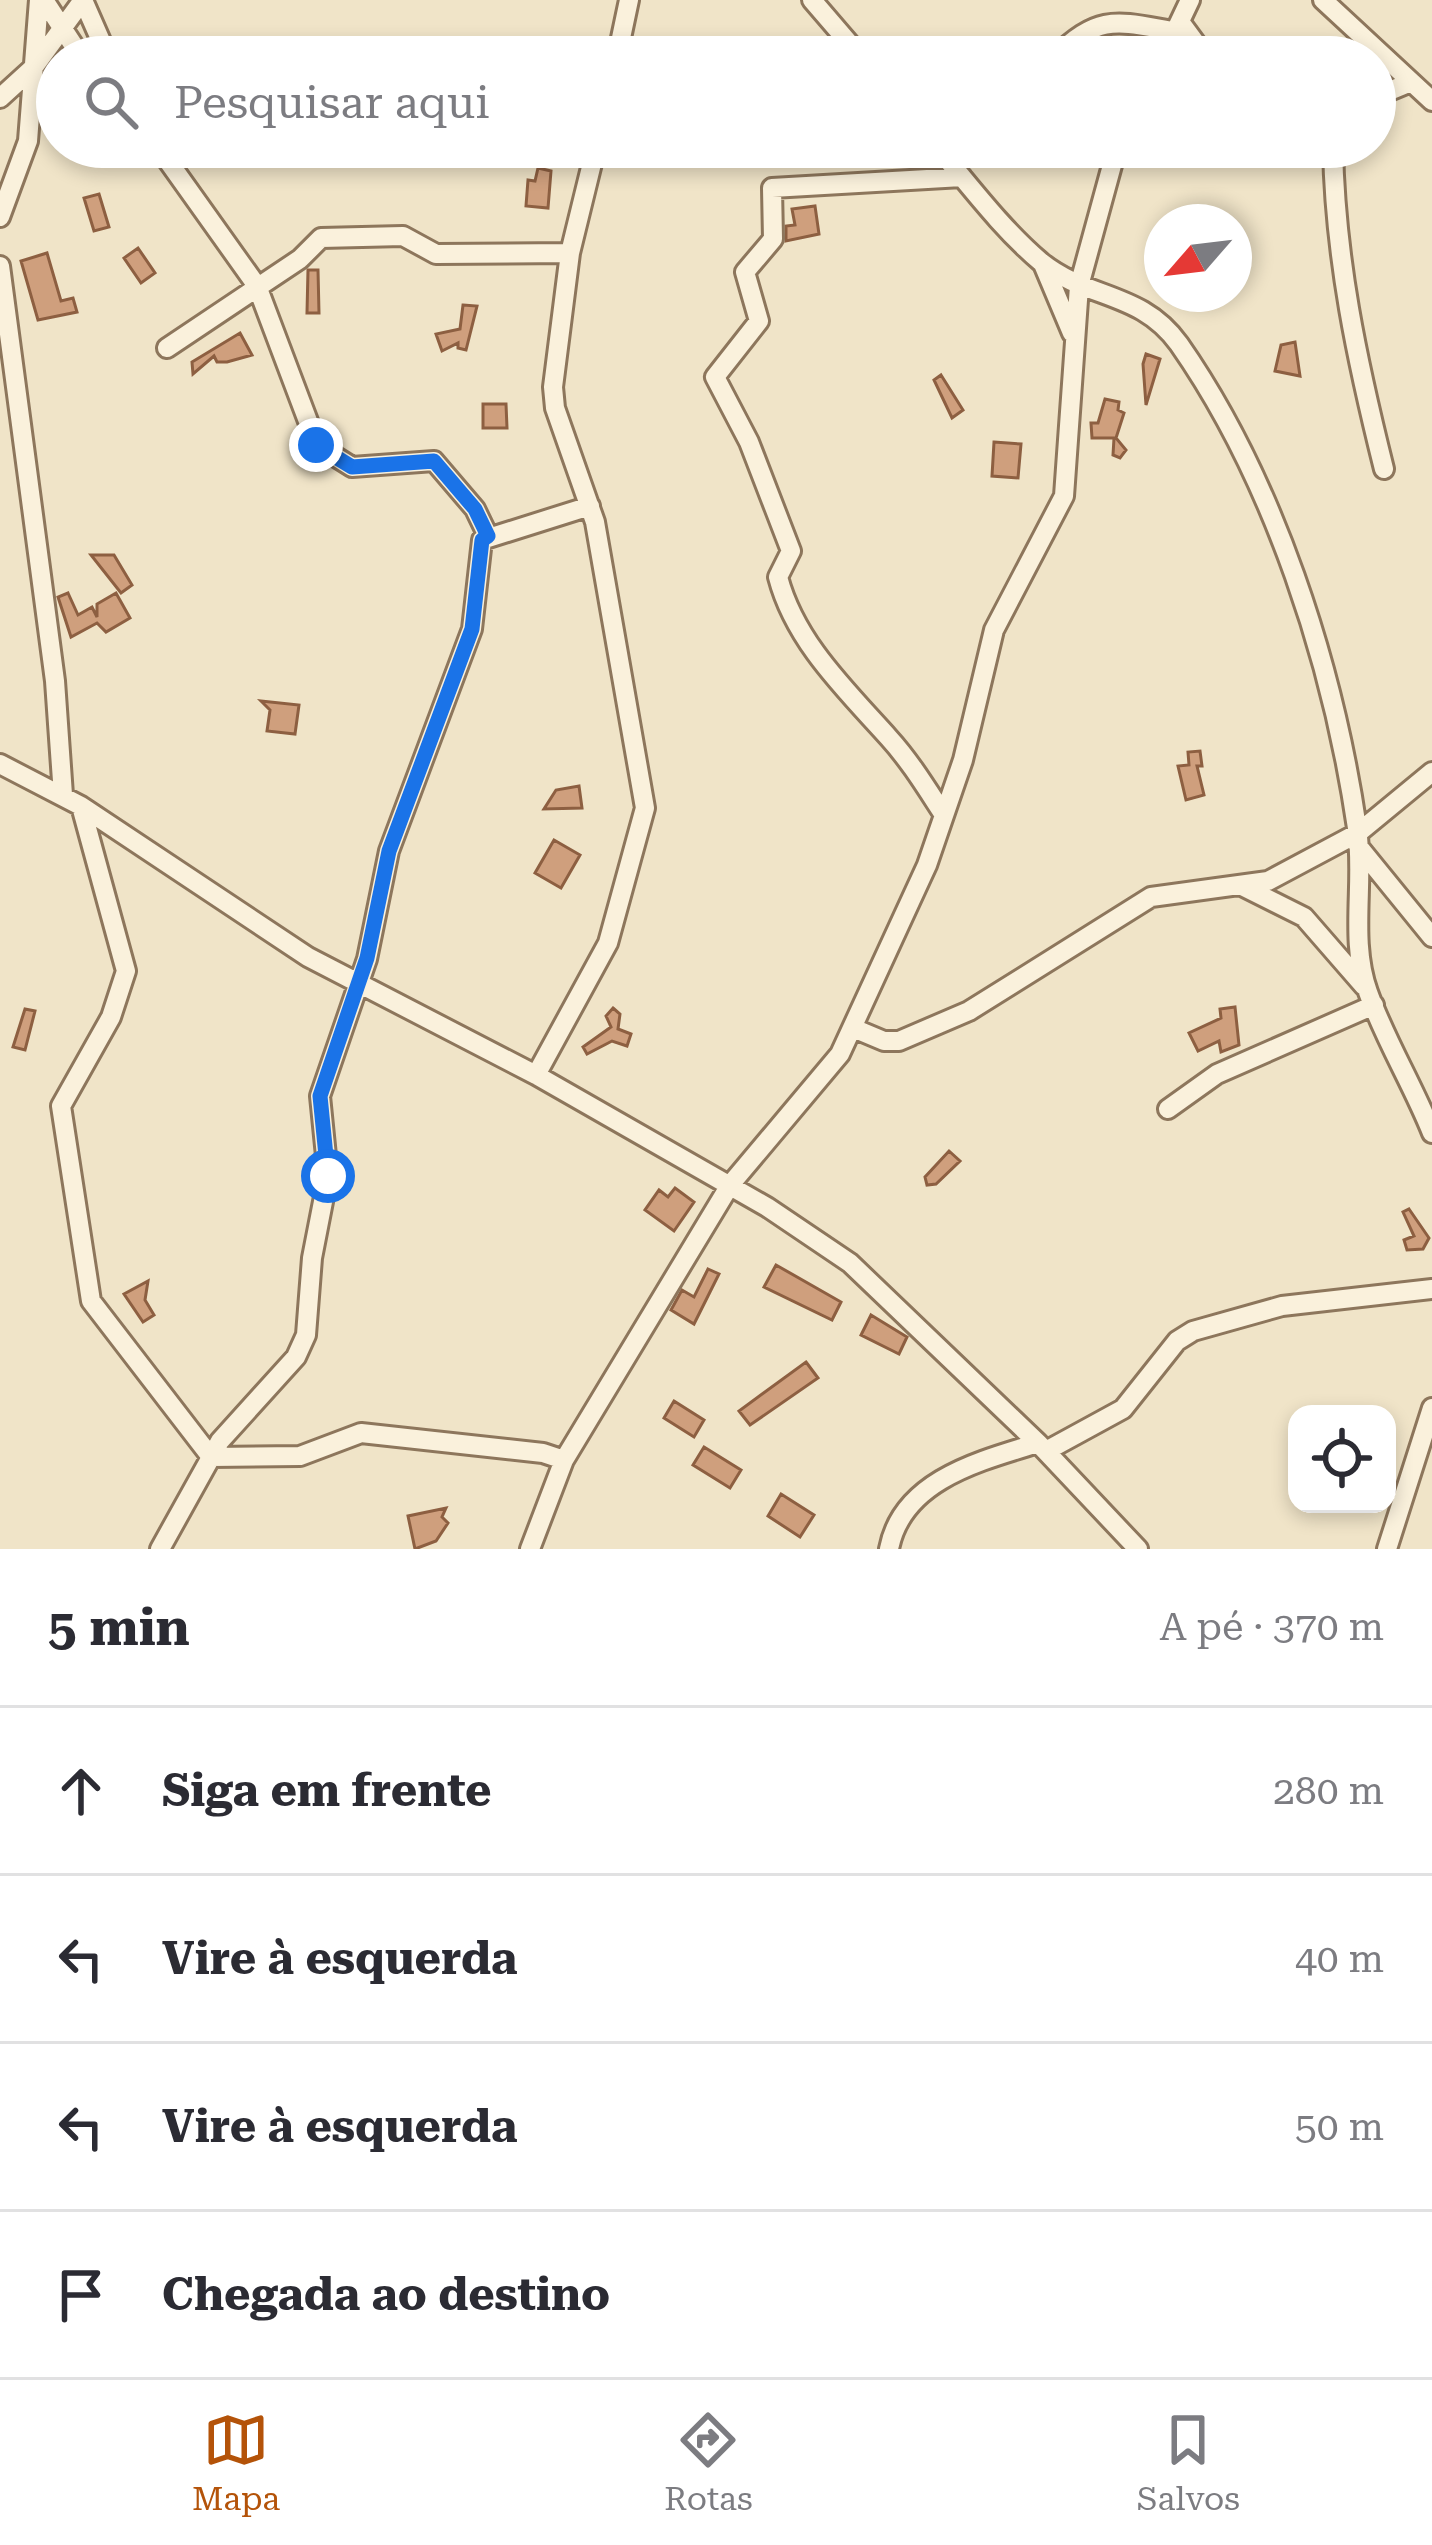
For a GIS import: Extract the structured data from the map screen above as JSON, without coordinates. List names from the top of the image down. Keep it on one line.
{"north":"bottom left","page":{"search":"Pesquisar aqui","heading":["5 min","A pé · 370 m"],"list":[["Siga em frente","280 m"],["Vire à esquerda","40 m"],["Vire à esquerda","50 m"],"Chegada ao destino"],"nav":["Mapa","Rotas","Salvos"]}}
